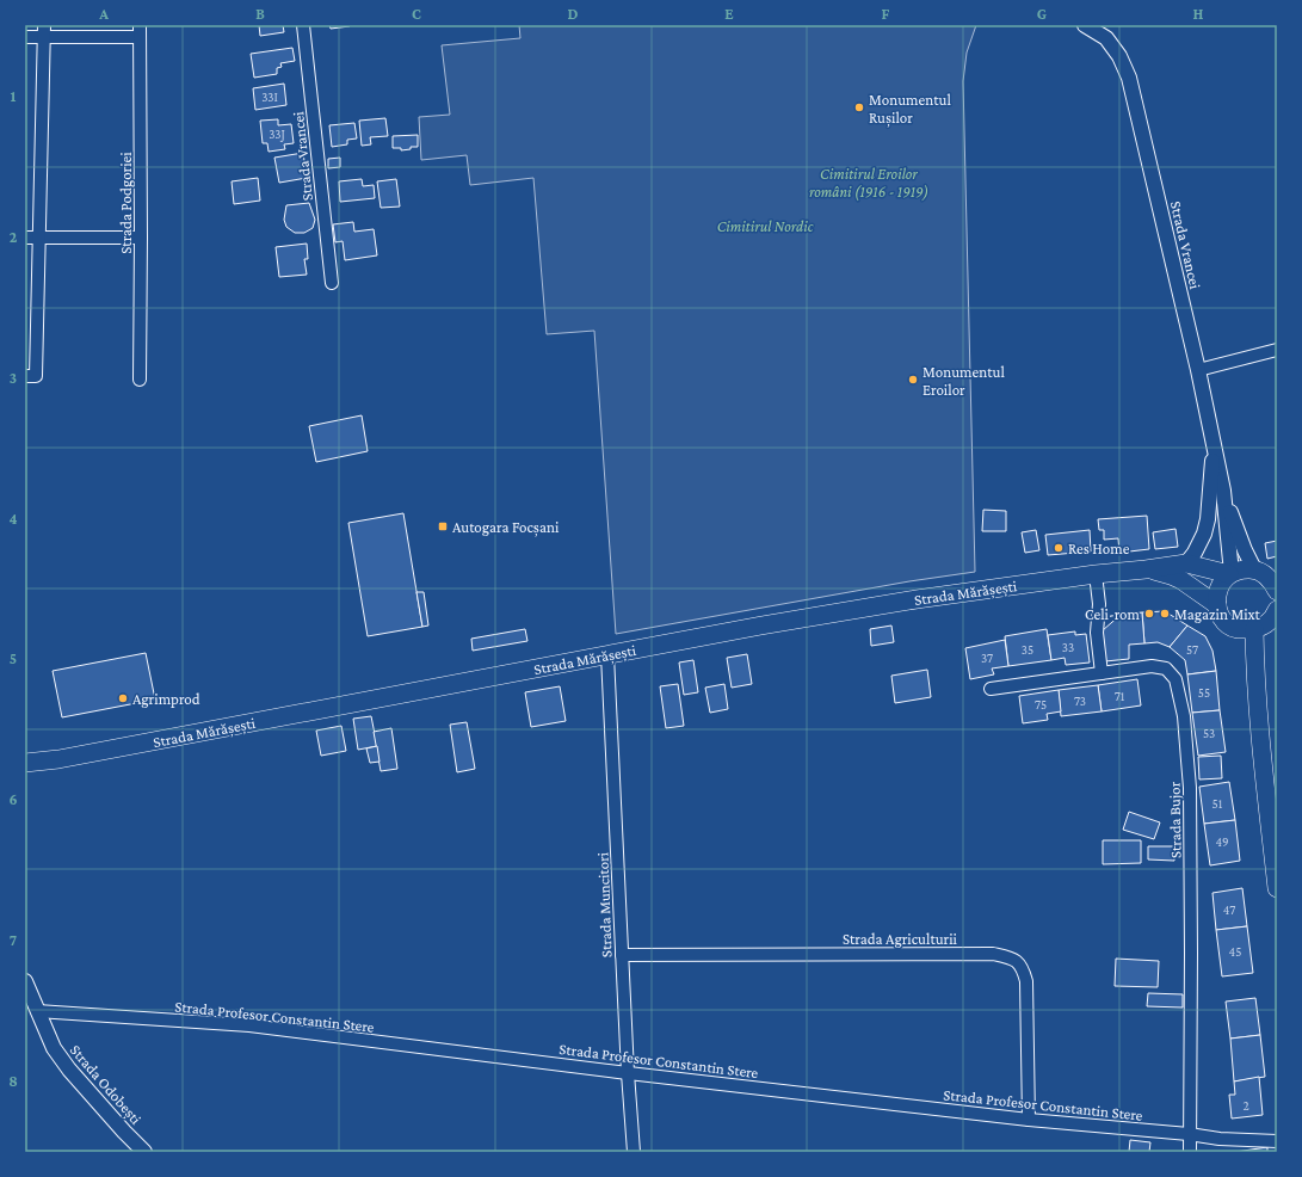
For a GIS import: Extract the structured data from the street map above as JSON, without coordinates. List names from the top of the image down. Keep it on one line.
{"streets":{"main road":["Strada Mărășești"],"street":["Strada Vrancei","Strada Podgoriei","Strada Bujor","Strada Muncitori","Strada Agriculturii","Strada Profesor Constantin Stere","Strada Odobești"]},"crossings":[["Strada Vrancei","Strada Mărășești"],["Strada Mărășești","Strada Muncitori"],["Strada Bujor","Strada Profesor Constantin Stere"],["Strada Muncitori","Strada Agriculturii"],["Strada Muncitori","Strada Profesor Constantin Stere"],["Strada Agriculturii","Strada Profesor Constantin Stere"],["Strada Profesor Constantin Stere","Strada Odobești"]],"parks":["Cimitirul Eroilor români (1916 - 1919)","Cimitirul Nordic"],"places":{"other":["Monumentul Rușilor","Monumentul Eroilor","Res Home","Celi-rom","Magazin Mixt","Agrimprod"],"transit":["Autogara Focșani"]},"house_numbers":["33I","33J","33","35","57","37","55","71","73","75","53","51","49","47","45","2"],"grid":{"columns":["A","B","C","D","E","F","G","H"],"rows":["1","2","3","4","5","6","7","8"]}}
